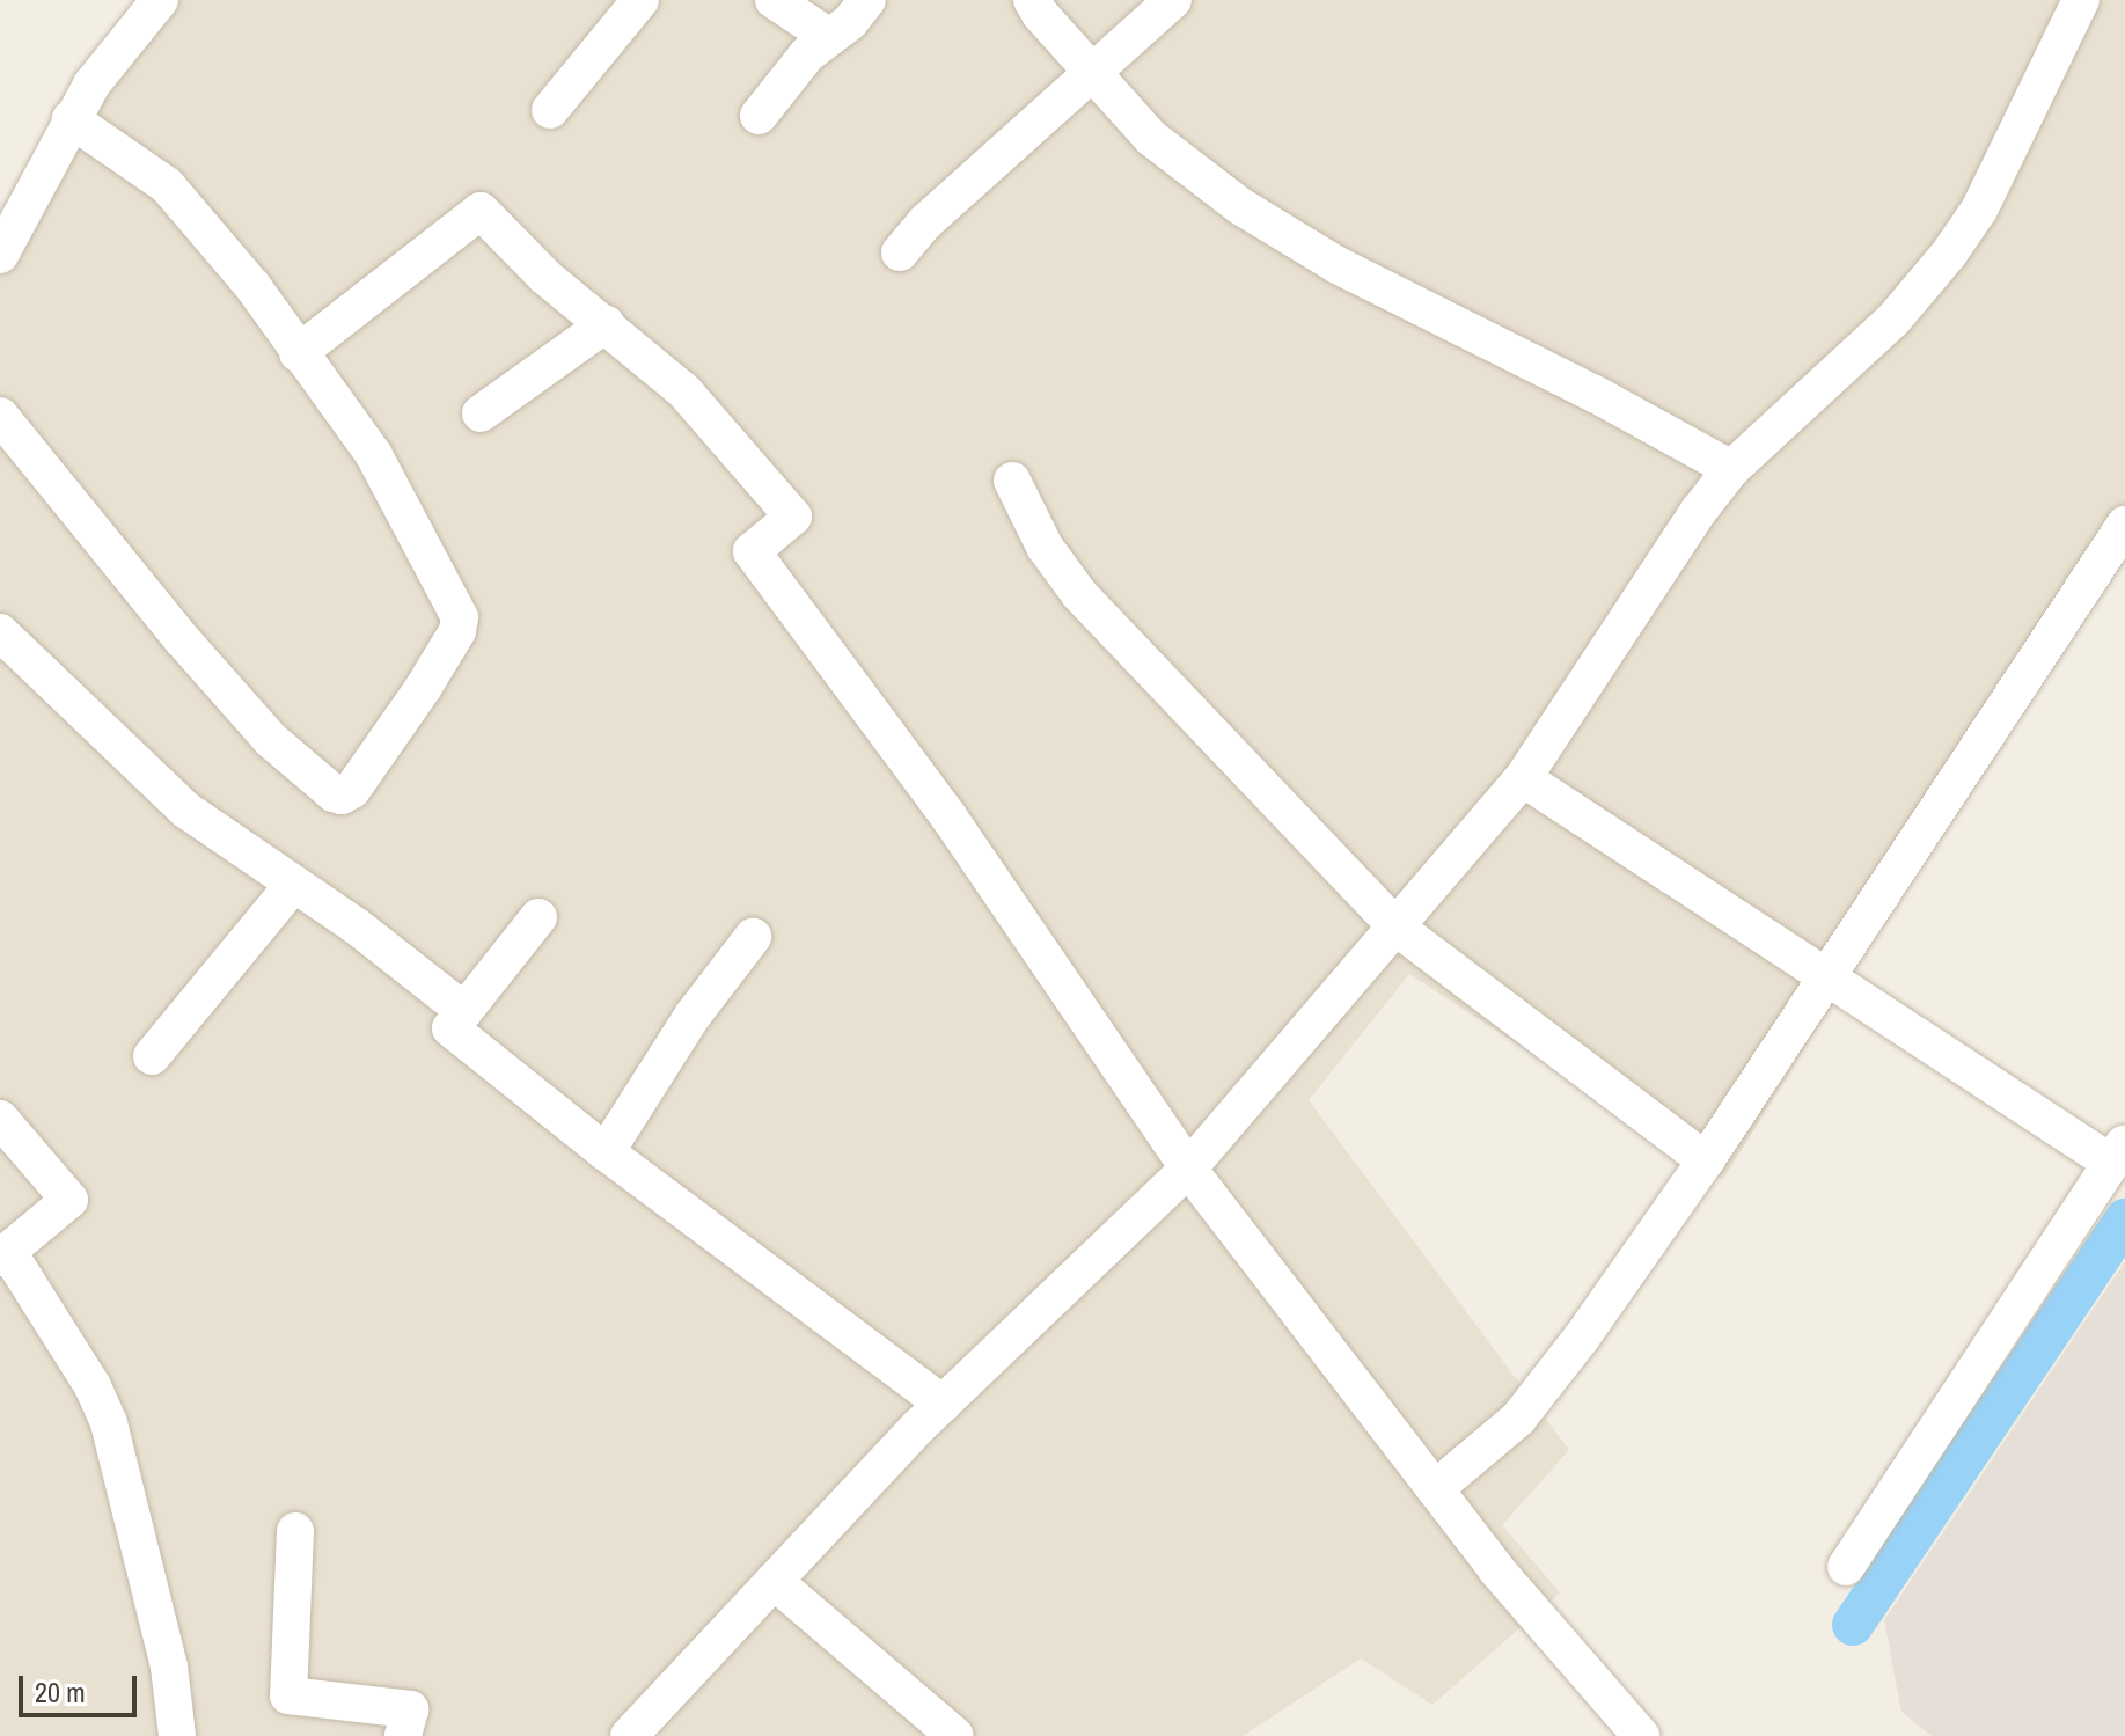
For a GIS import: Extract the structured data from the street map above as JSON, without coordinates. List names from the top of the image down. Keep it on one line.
{"scale_bar":"20 m"}
